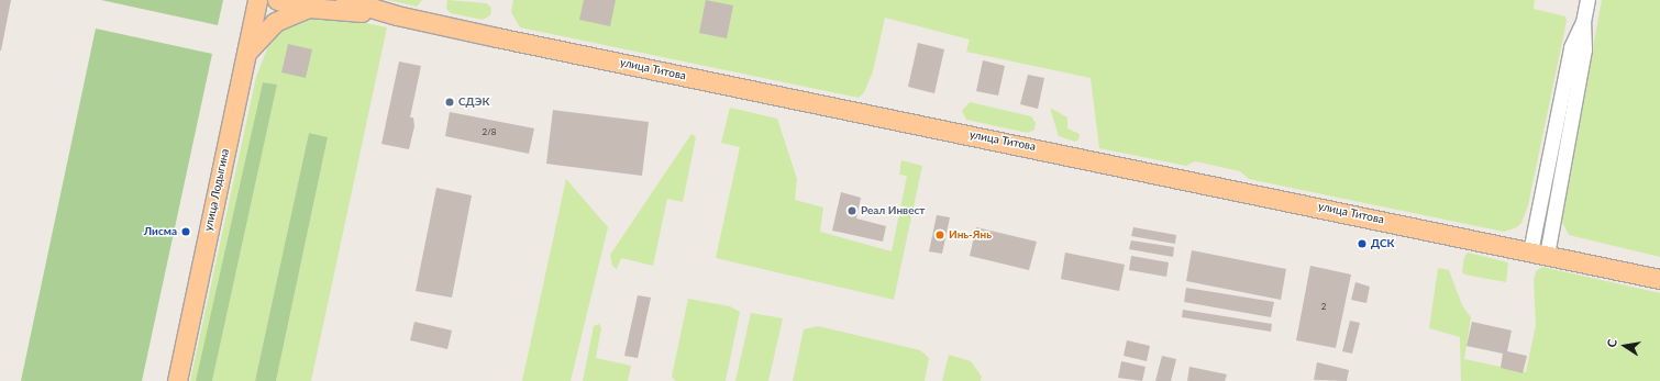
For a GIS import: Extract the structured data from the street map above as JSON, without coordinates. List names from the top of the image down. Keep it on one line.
{"streets":{"main road":["улица Титова","улица Лодыгина"]},"places":["СДЭК","Реал Инвест","Лисма","Инь-Янь","ДСК"],"house_numbers":["2/8","2"],"north":"left"}
